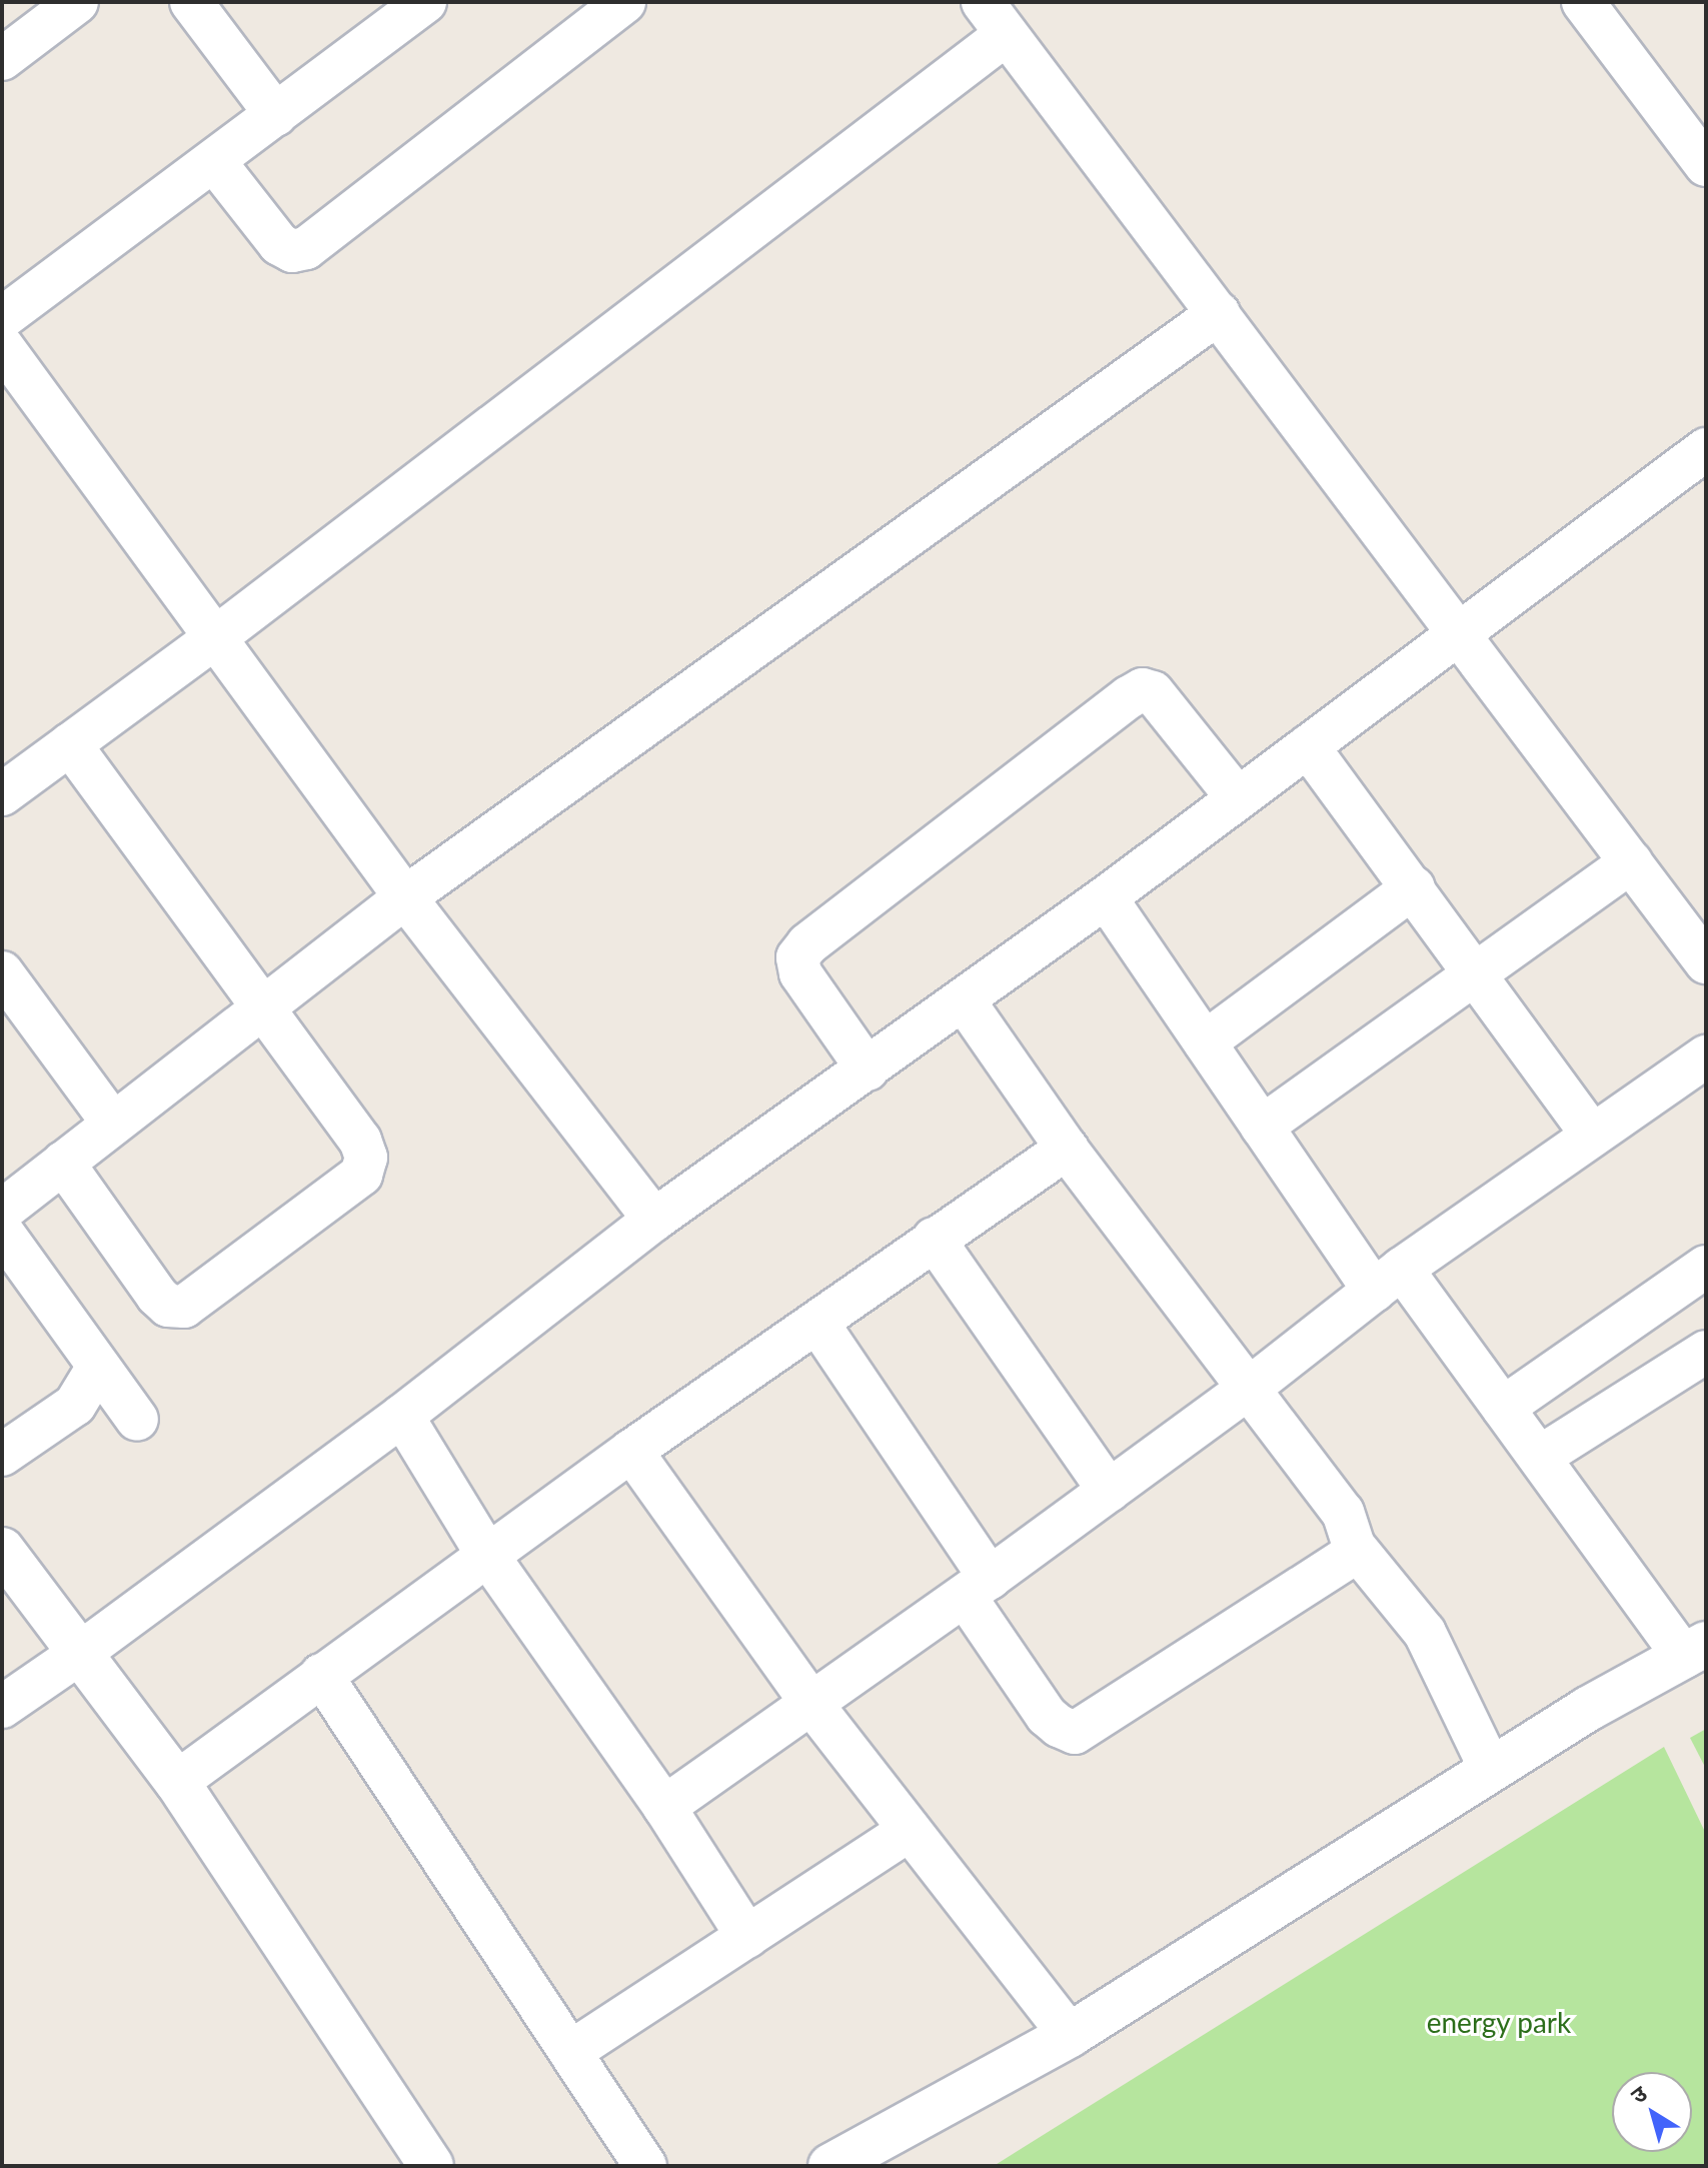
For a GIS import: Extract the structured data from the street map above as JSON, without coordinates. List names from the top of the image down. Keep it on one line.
{"parks":["energy park"],"north":"top left"}
